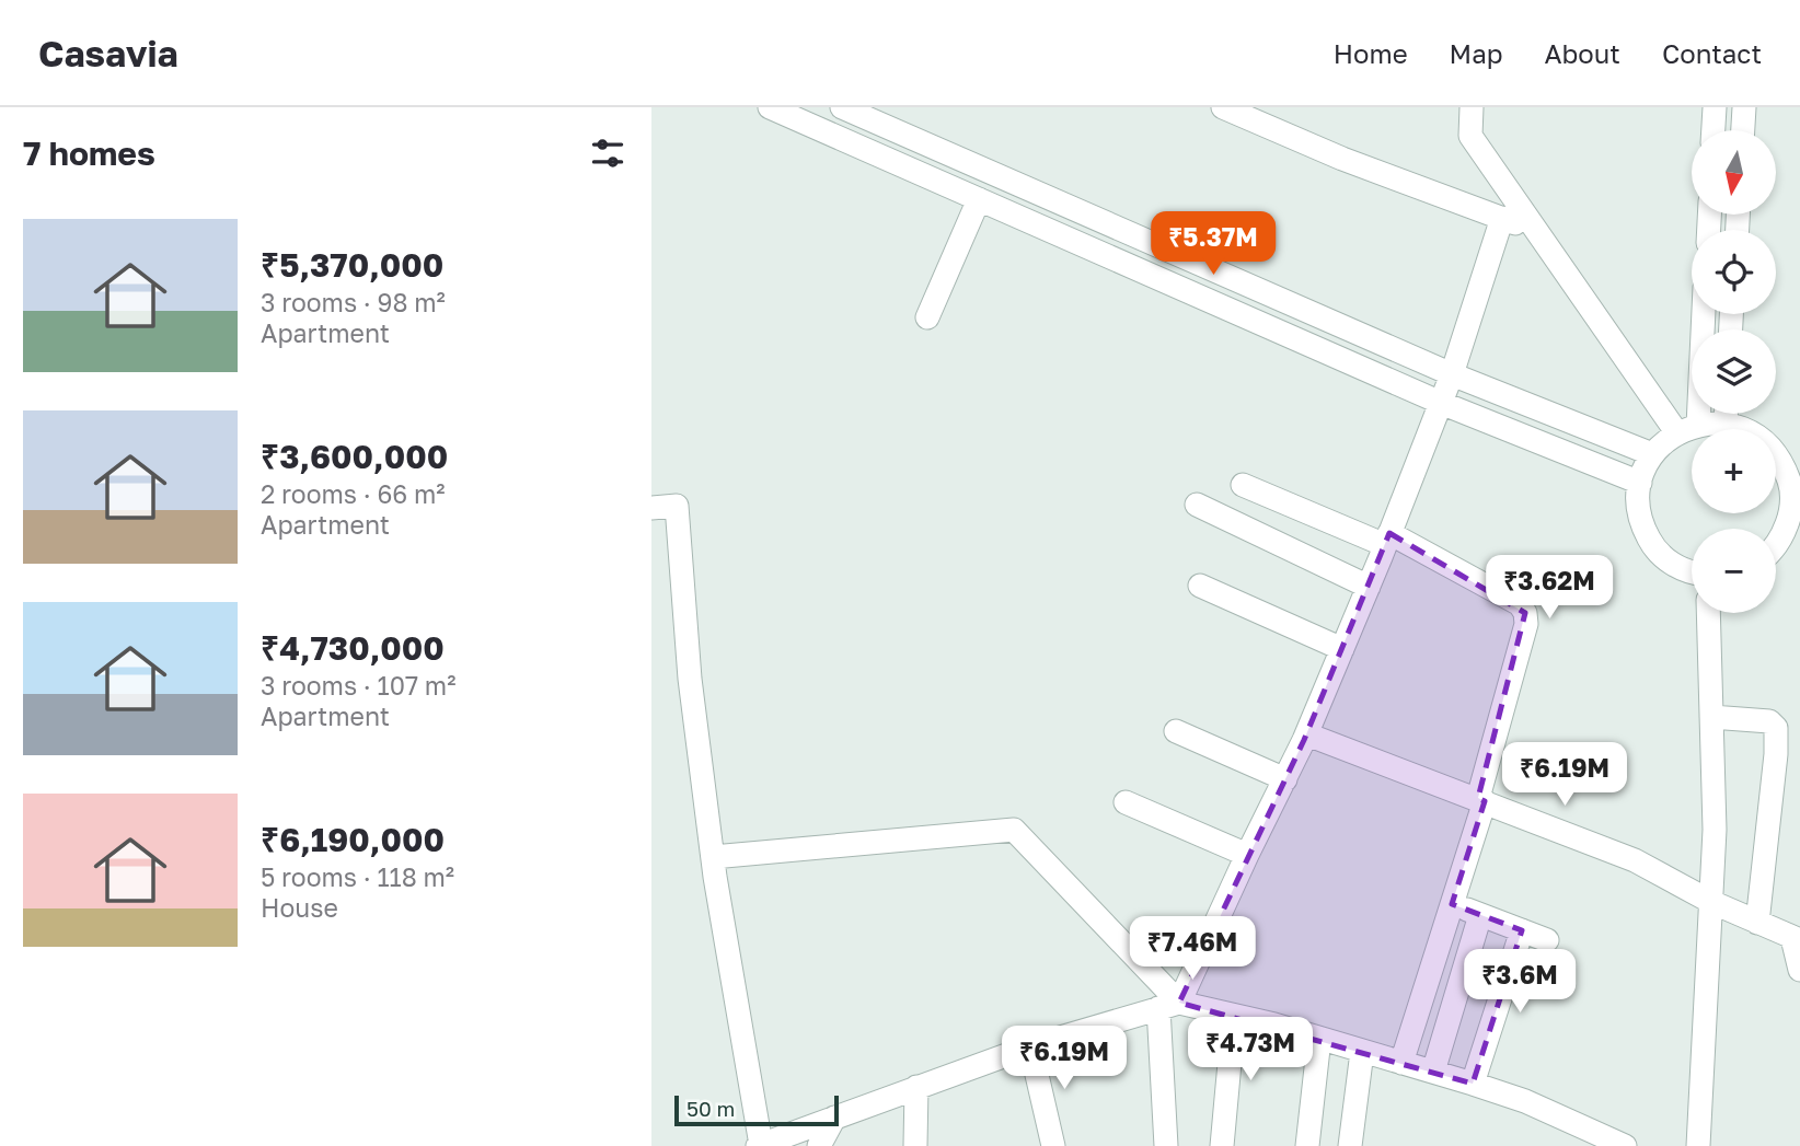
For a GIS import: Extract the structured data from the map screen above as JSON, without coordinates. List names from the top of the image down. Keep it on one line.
{"scale_bar":"50 m","north":"bottom","page":{"header":"Casavia","nav":["Home","Map","About","Contact"],"heading":"7 homes","map_buttons":["+","−"],"list":[{"name":"₹5,370,000","note":"3 rooms · 98 m² · Apartment"},{"name":"₹3,600,000","note":"2 rooms · 66 m² · Apartment"},{"name":"₹4,730,000","note":"3 rooms · 107 m² · Apartment"},{"name":"₹6,190,000","note":"5 rooms · 118 m² · House"}],"price":["₹5.37M","₹3.62M","₹6.19M","₹7.46M","₹3.6M","₹4.73M","₹6.19M"],"scale":"50 m"}}
